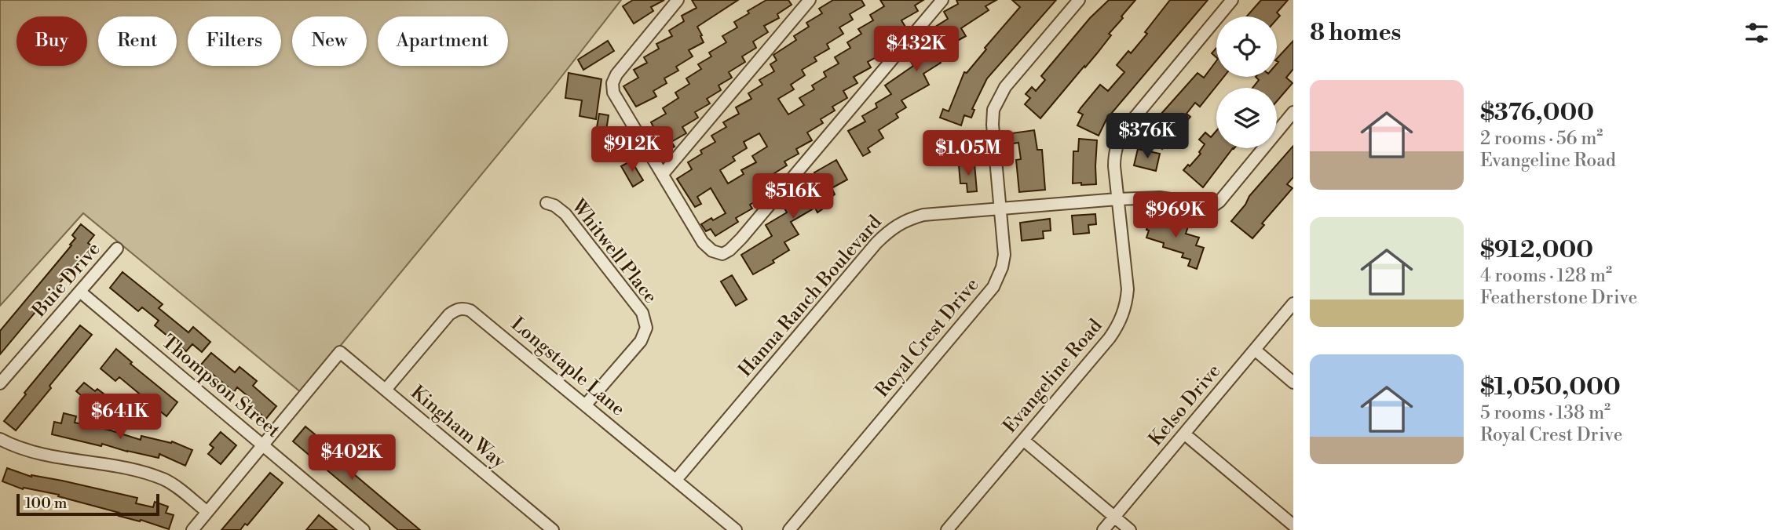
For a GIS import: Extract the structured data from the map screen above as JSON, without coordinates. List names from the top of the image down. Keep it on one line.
{"streets":{"street":["Whitwell Place","Buie Drive","Hanna Ranch Boulevard","Royal Crest Drive","Longstaple Lane","Evangeline Road","Thompson Street","Kelso Drive","Kingham Way"]},"crossings":[["Whitwell Place","Longstaple Lane"],["Buie Drive","Thompson Street"],["Hanna Ranch Boulevard","Royal Crest Drive"],["Hanna Ranch Boulevard","Longstaple Lane"],["Hanna Ranch Boulevard","Evangeline Road"],["Longstaple Lane","Kingham Way"],["Thompson Street","Kingham Way"]],"scale_bar":"100 m","page":{"heading":"8 homes","chip":["Buy","Rent","Filters","New","Apartment"],"price":["$432K","$376K","$912K","$1.05M","$516K","$969K","$641K","$402K"],"list":[{"name":"$376,000","note":"2 rooms · 56 m² · Evangeline Road"},{"name":"$912,000","note":"4 rooms · 128 m² · Featherstone Drive"},{"name":"$1,050,000","note":"5 rooms · 138 m² · Royal Crest Drive"}],"scale":"100 m"}}
